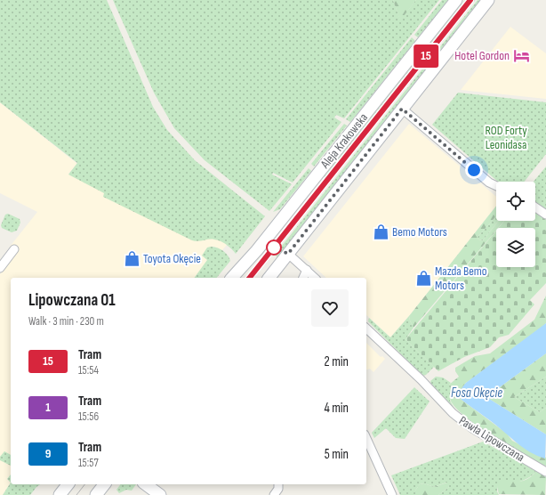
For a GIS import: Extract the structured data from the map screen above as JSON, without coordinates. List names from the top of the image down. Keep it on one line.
{"streets":{"main road":["Aleja Krakowska"],"street":["Pawła Lipowczana"]},"water":["Fosa Okęcie"],"parks":["ROD Forty Leonidasa"],"places":{"hotel":["Hotel Gordon"],"shop":["Bemo Motors","Toyota Okęcie","Mazda Bemo Motors"]},"lines":["tram line 15"],"page":{"on_map":"15","heading":["Lipowczana 01","Walk · 3 min · 230 m"],"list":[{"mark":"15","name":"Tram","note":"15:54","value":"2 min"},{"mark":"1","name":"Tram","note":"15:56","value":"4 min"},{"mark":"9","name":"Tram","note":"15:57","value":"5 min"}]}}
